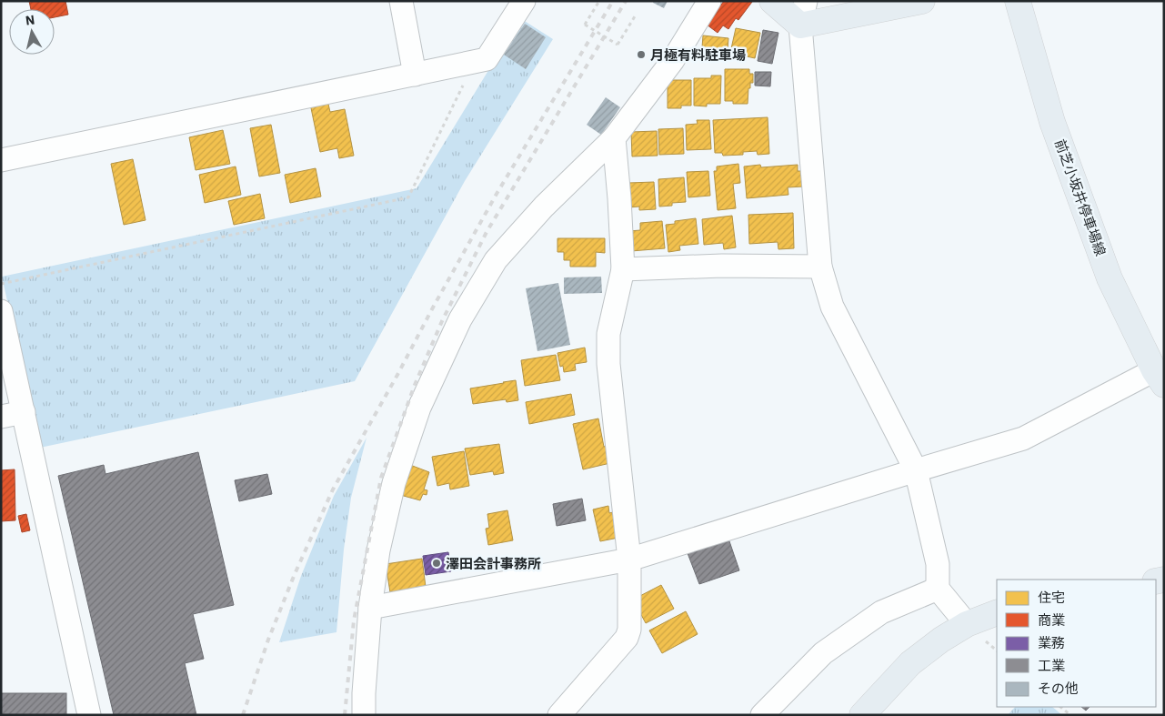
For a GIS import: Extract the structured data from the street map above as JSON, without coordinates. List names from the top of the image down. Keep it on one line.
{"streets":{"main road":["前芝小坂井停車場線"]},"places":["月極有料駐車場","澤田会計事務所"],"legend":["住宅","商業","業務","工業","その他"],"north":"top"}
